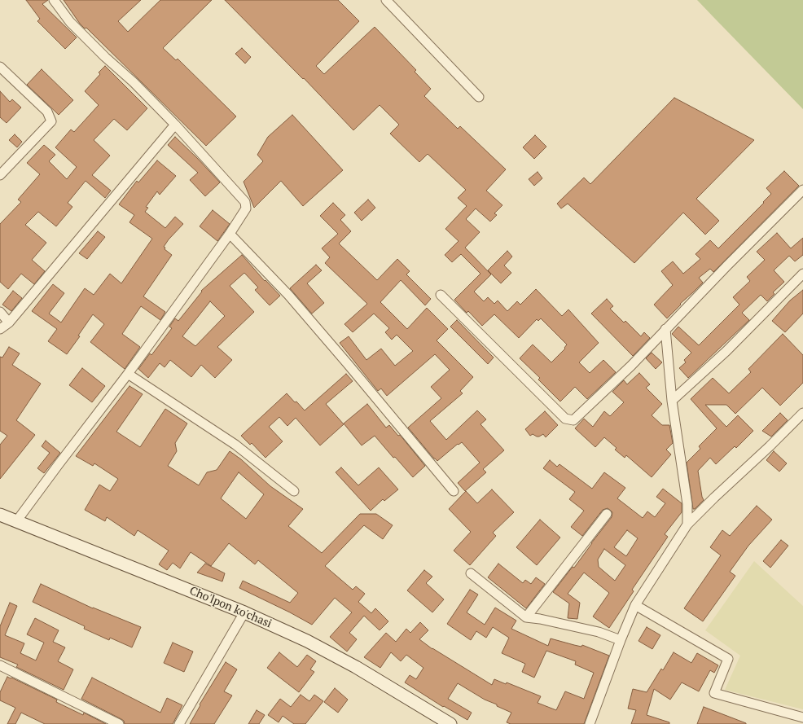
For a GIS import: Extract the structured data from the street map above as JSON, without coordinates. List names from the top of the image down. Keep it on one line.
{"streets":{"main road":["Cho'lpon ko'chasi"]}}
